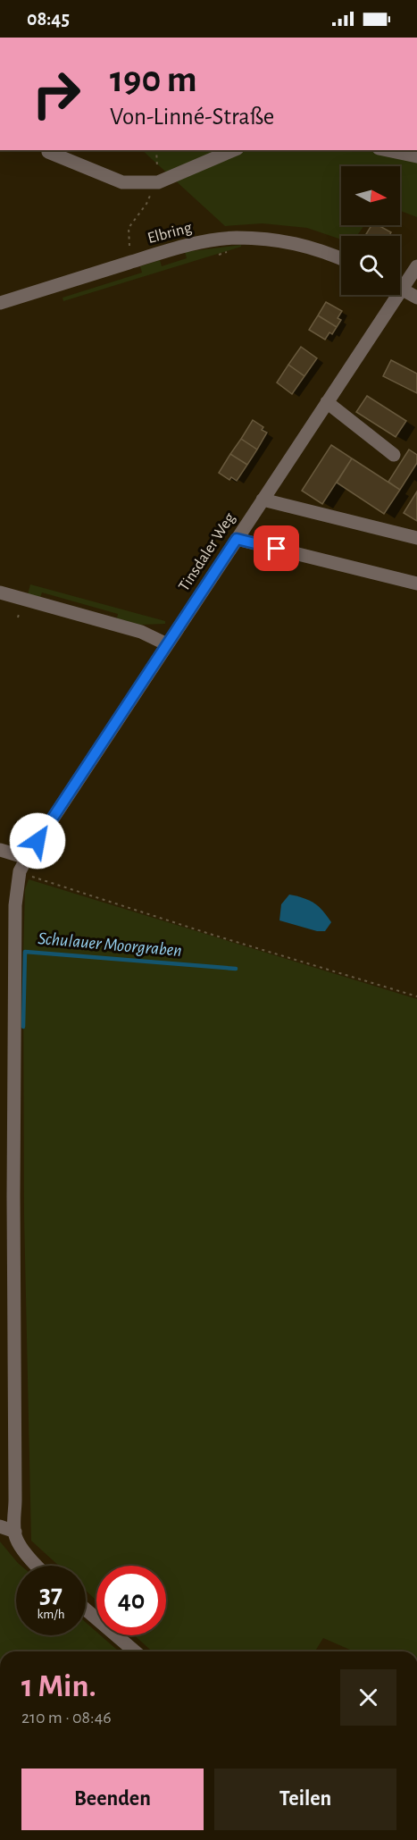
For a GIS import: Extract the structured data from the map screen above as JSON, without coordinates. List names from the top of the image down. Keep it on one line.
{"streets":{"street":["Elbring","Tinsdaler Weg"]},"water":["Schulauer Moorgraben"],"north":"right","page":{"status":"08:45","turn":["190 m","Von-Linné-Straße"],"speed":"37 km/h","limit":"40","heading":["1 Min.","210 m · 08:46"],"buttons":["Beenden","Teilen"]}}
